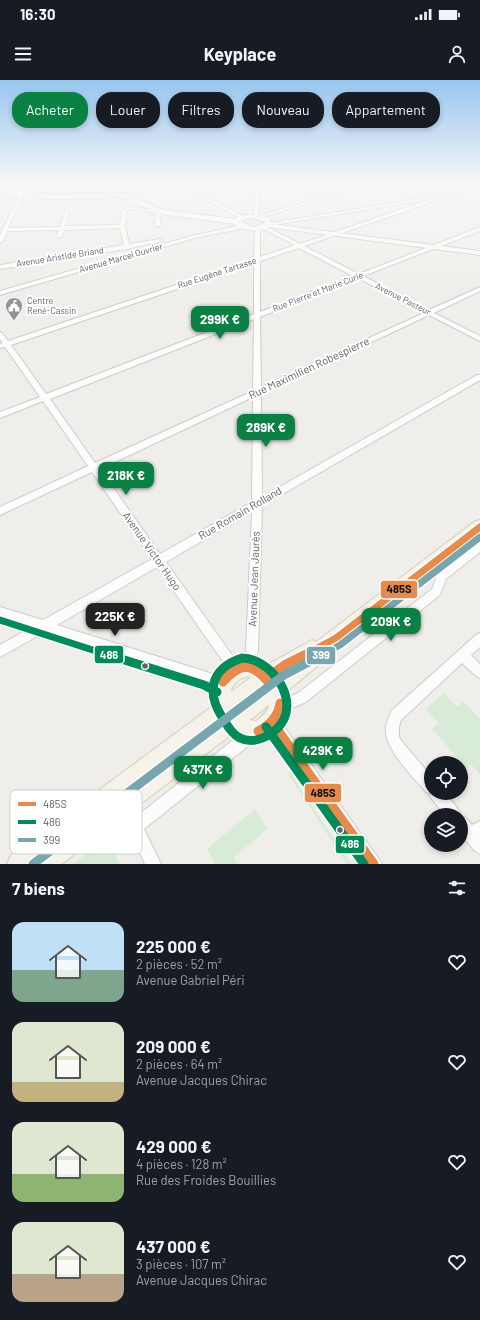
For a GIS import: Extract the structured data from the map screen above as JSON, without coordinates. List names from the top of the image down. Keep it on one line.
{"streets":{"street":["Avenue Aristide Briand","Avenue Marcel Ouvrier","Rue Eugène Tartasse","Rue Pierre et Marie Curie","Avenue Pasteur","Rue Maximilien Robespierre","Rue Romain Rolland","Avenue Victor Hugo","Avenue Jean Jaurès"]},"crossings":[["Avenue Aristide Briand","Avenue Marcel Ouvrier"],["Rue Eugène Tartasse","Avenue Pasteur"],["Rue Eugène Tartasse","Avenue Victor Hugo"],["Rue Eugène Tartasse","Avenue Jean Jaurès"],["Rue Pierre et Marie Curie","Avenue Pasteur"],["Rue Pierre et Marie Curie","Avenue Victor Hugo"],["Rue Pierre et Marie Curie","Avenue Jean Jaurès"],["Avenue Pasteur","Rue Maximilien Robespierre"],["Avenue Pasteur","Avenue Jean Jaurès"],["Rue Maximilien Robespierre","Avenue Victor Hugo"],["Rue Maximilien Robespierre","Avenue Jean Jaurès"],["Rue Romain Rolland","Avenue Victor Hugo"],["Rue Romain Rolland","Avenue Jean Jaurès"],["Avenue Victor Hugo","Avenue Jean Jaurès"]],"places":{"public building":["Centre René-Cassin"]},"lines":["transit line 485S","transit line 399","transit line 486"],"legend":["485S","486","399"],"page":{"status":"16:30","header":"Keyplace","chip":["Acheter","Louer","Filtres","Nouveau","Appartement"],"price":["299K €","289K €","218K €","225K €","209K €","429K €","437K €"],"heading":"7 biens","list":[{"name":"225 000 €","note":"2 pièces · 52 m² · Avenue Gabriel Péri"},{"name":"209 000 €","note":"2 pièces · 64 m² · Avenue Jacques Chirac"},{"name":"429 000 €","note":"4 pièces · 128 m² · Rue des Froides Bouillies"},{"name":"437 000 €","note":"3 pièces · 107 m² · Avenue Jacques Chirac"}]}}
